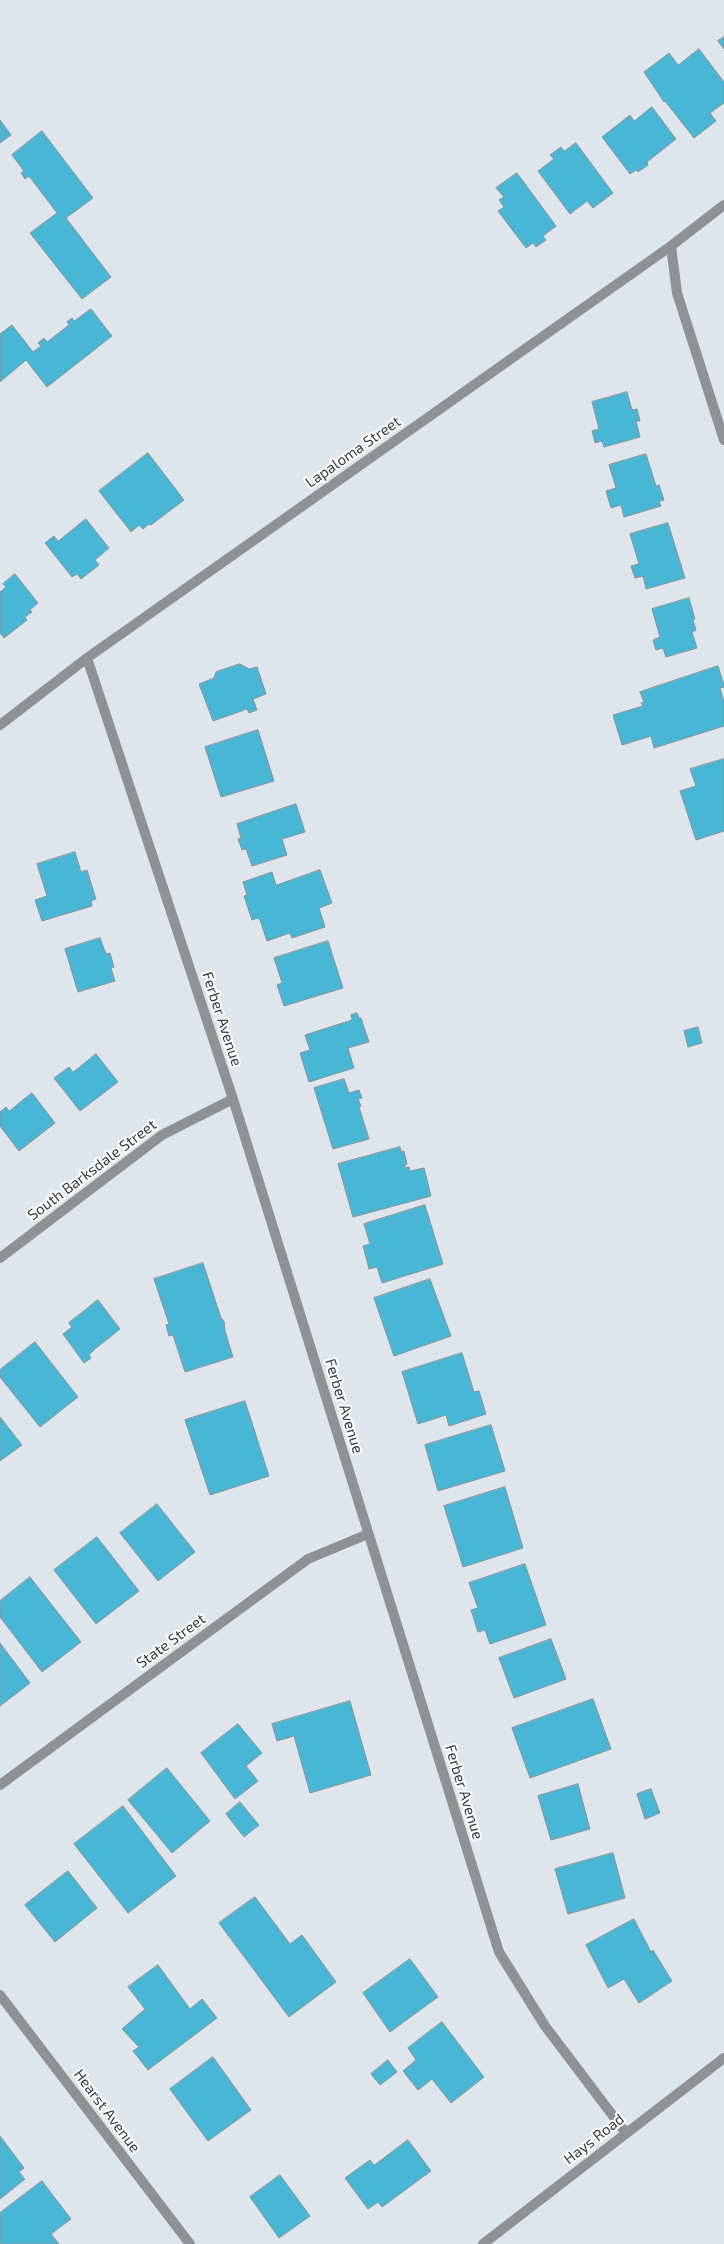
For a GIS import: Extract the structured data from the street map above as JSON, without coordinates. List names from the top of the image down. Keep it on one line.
{"streets":{"street":["Lapaloma Street","Ferber Avenue","South Barksdale Street","State Street","Hearst Avenue","Hays Road"]},"crossings":[["Lapaloma Street","Ferber Avenue"],["Ferber Avenue","South Barksdale Street"],["Ferber Avenue","State Street"],["Ferber Avenue","Hays Road"]]}
